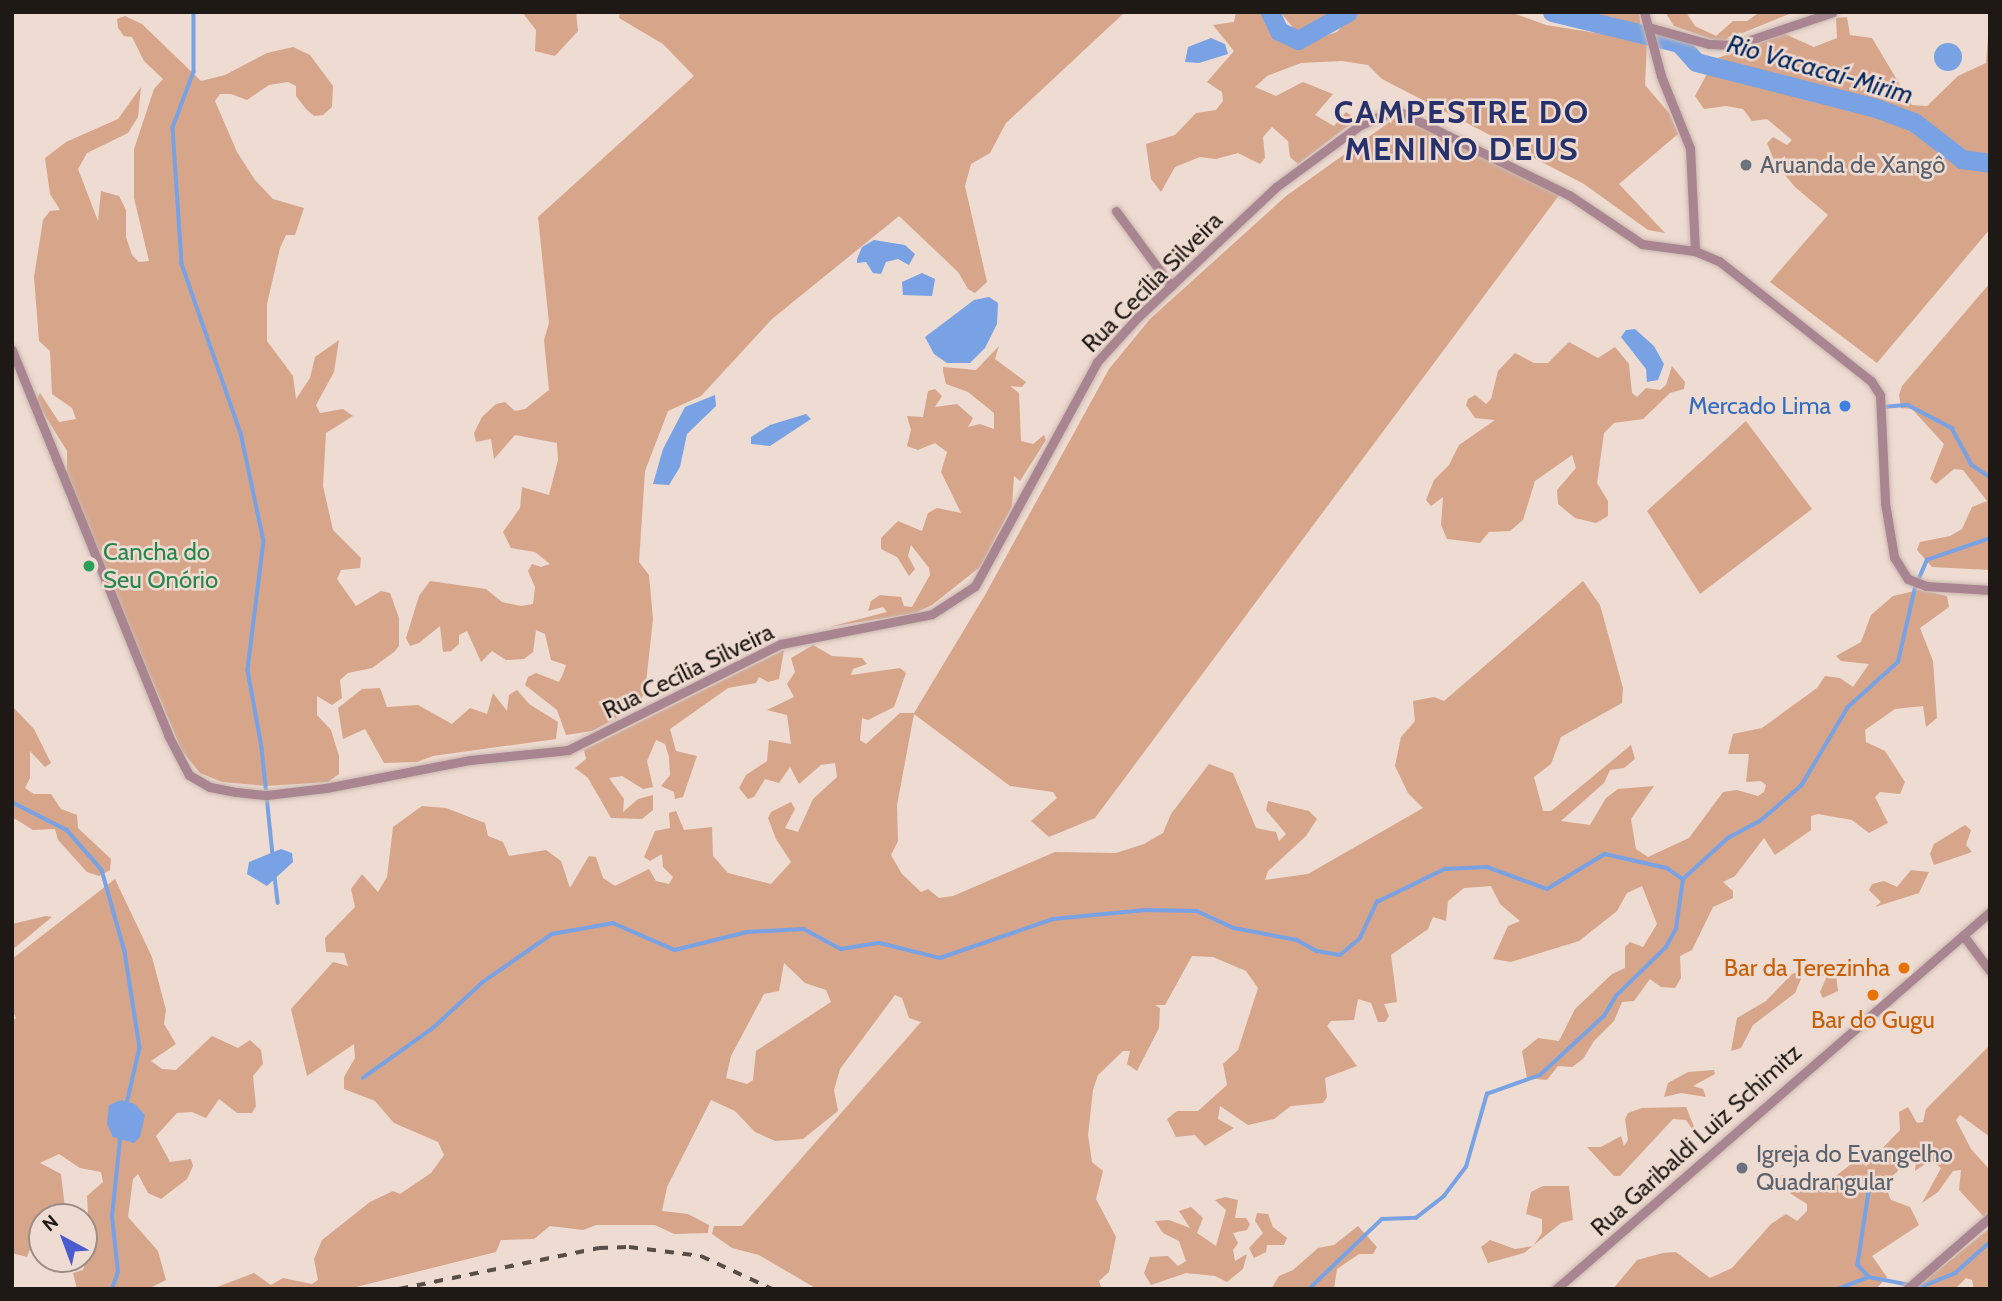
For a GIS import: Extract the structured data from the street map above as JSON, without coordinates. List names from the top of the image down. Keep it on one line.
{"streets":{"street":["Rua Cecília Silveira","Rua Garibaldi Luiz Schimitz"]},"districts":["CAMPESTRE DO MENINO DEUS"],"water":["Rio Vacacaí-Mirim"],"places":["Aruanda de Xangô","Mercado Lima","Cancha do Seu Onório","Bar da Terezinha","Bar do Gugu","Igreja do Evangelho Quadrangular"],"north":"top left"}
